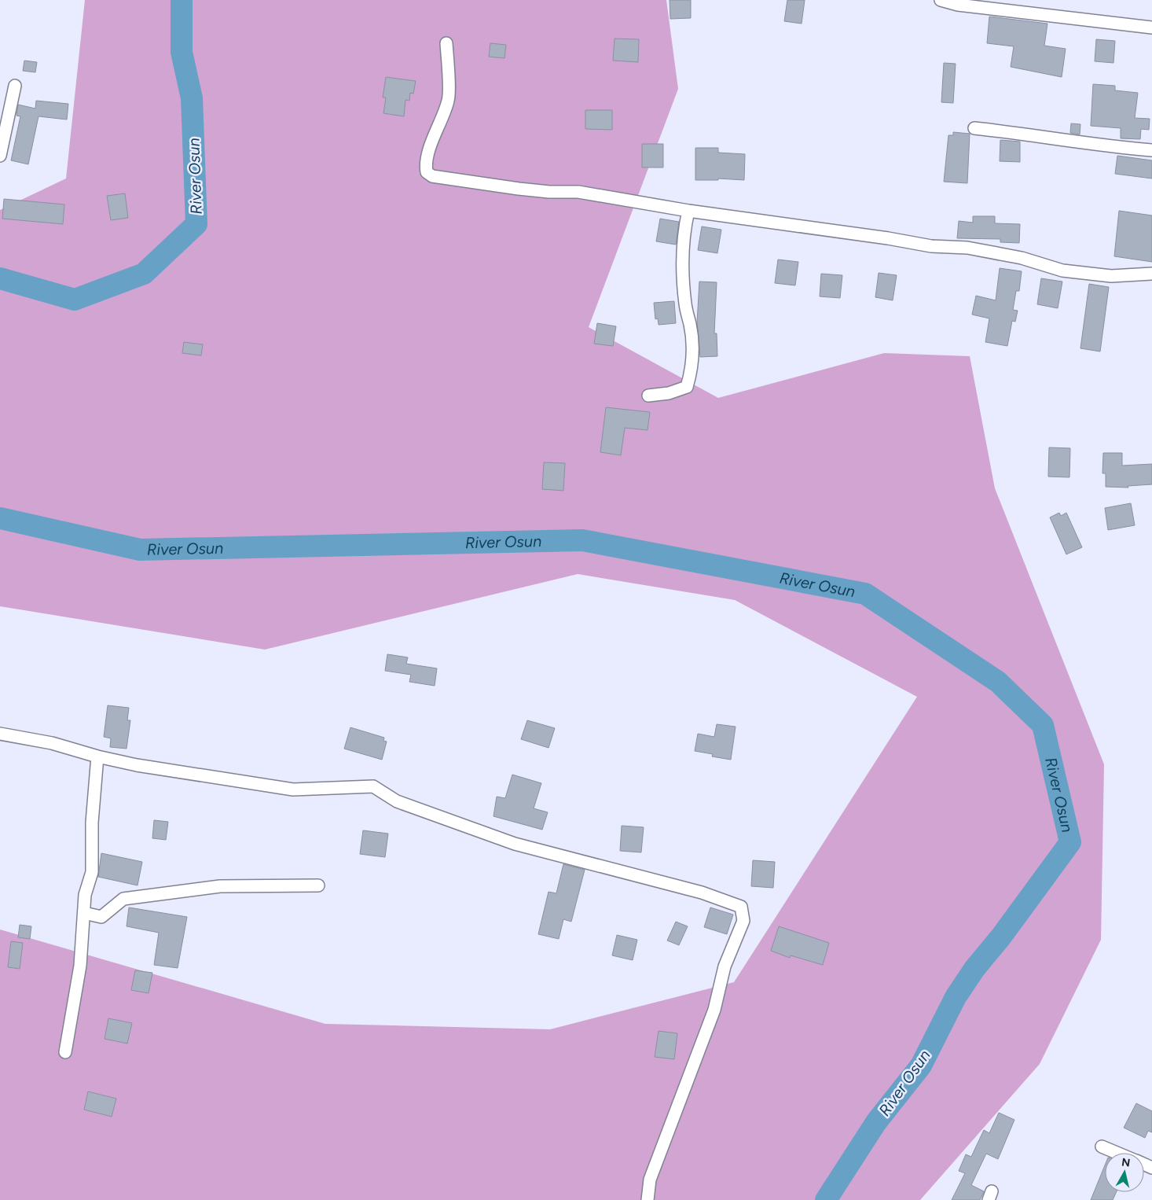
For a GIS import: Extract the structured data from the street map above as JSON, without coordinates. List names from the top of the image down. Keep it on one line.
{"water":["River Osun"],"north":"top"}
